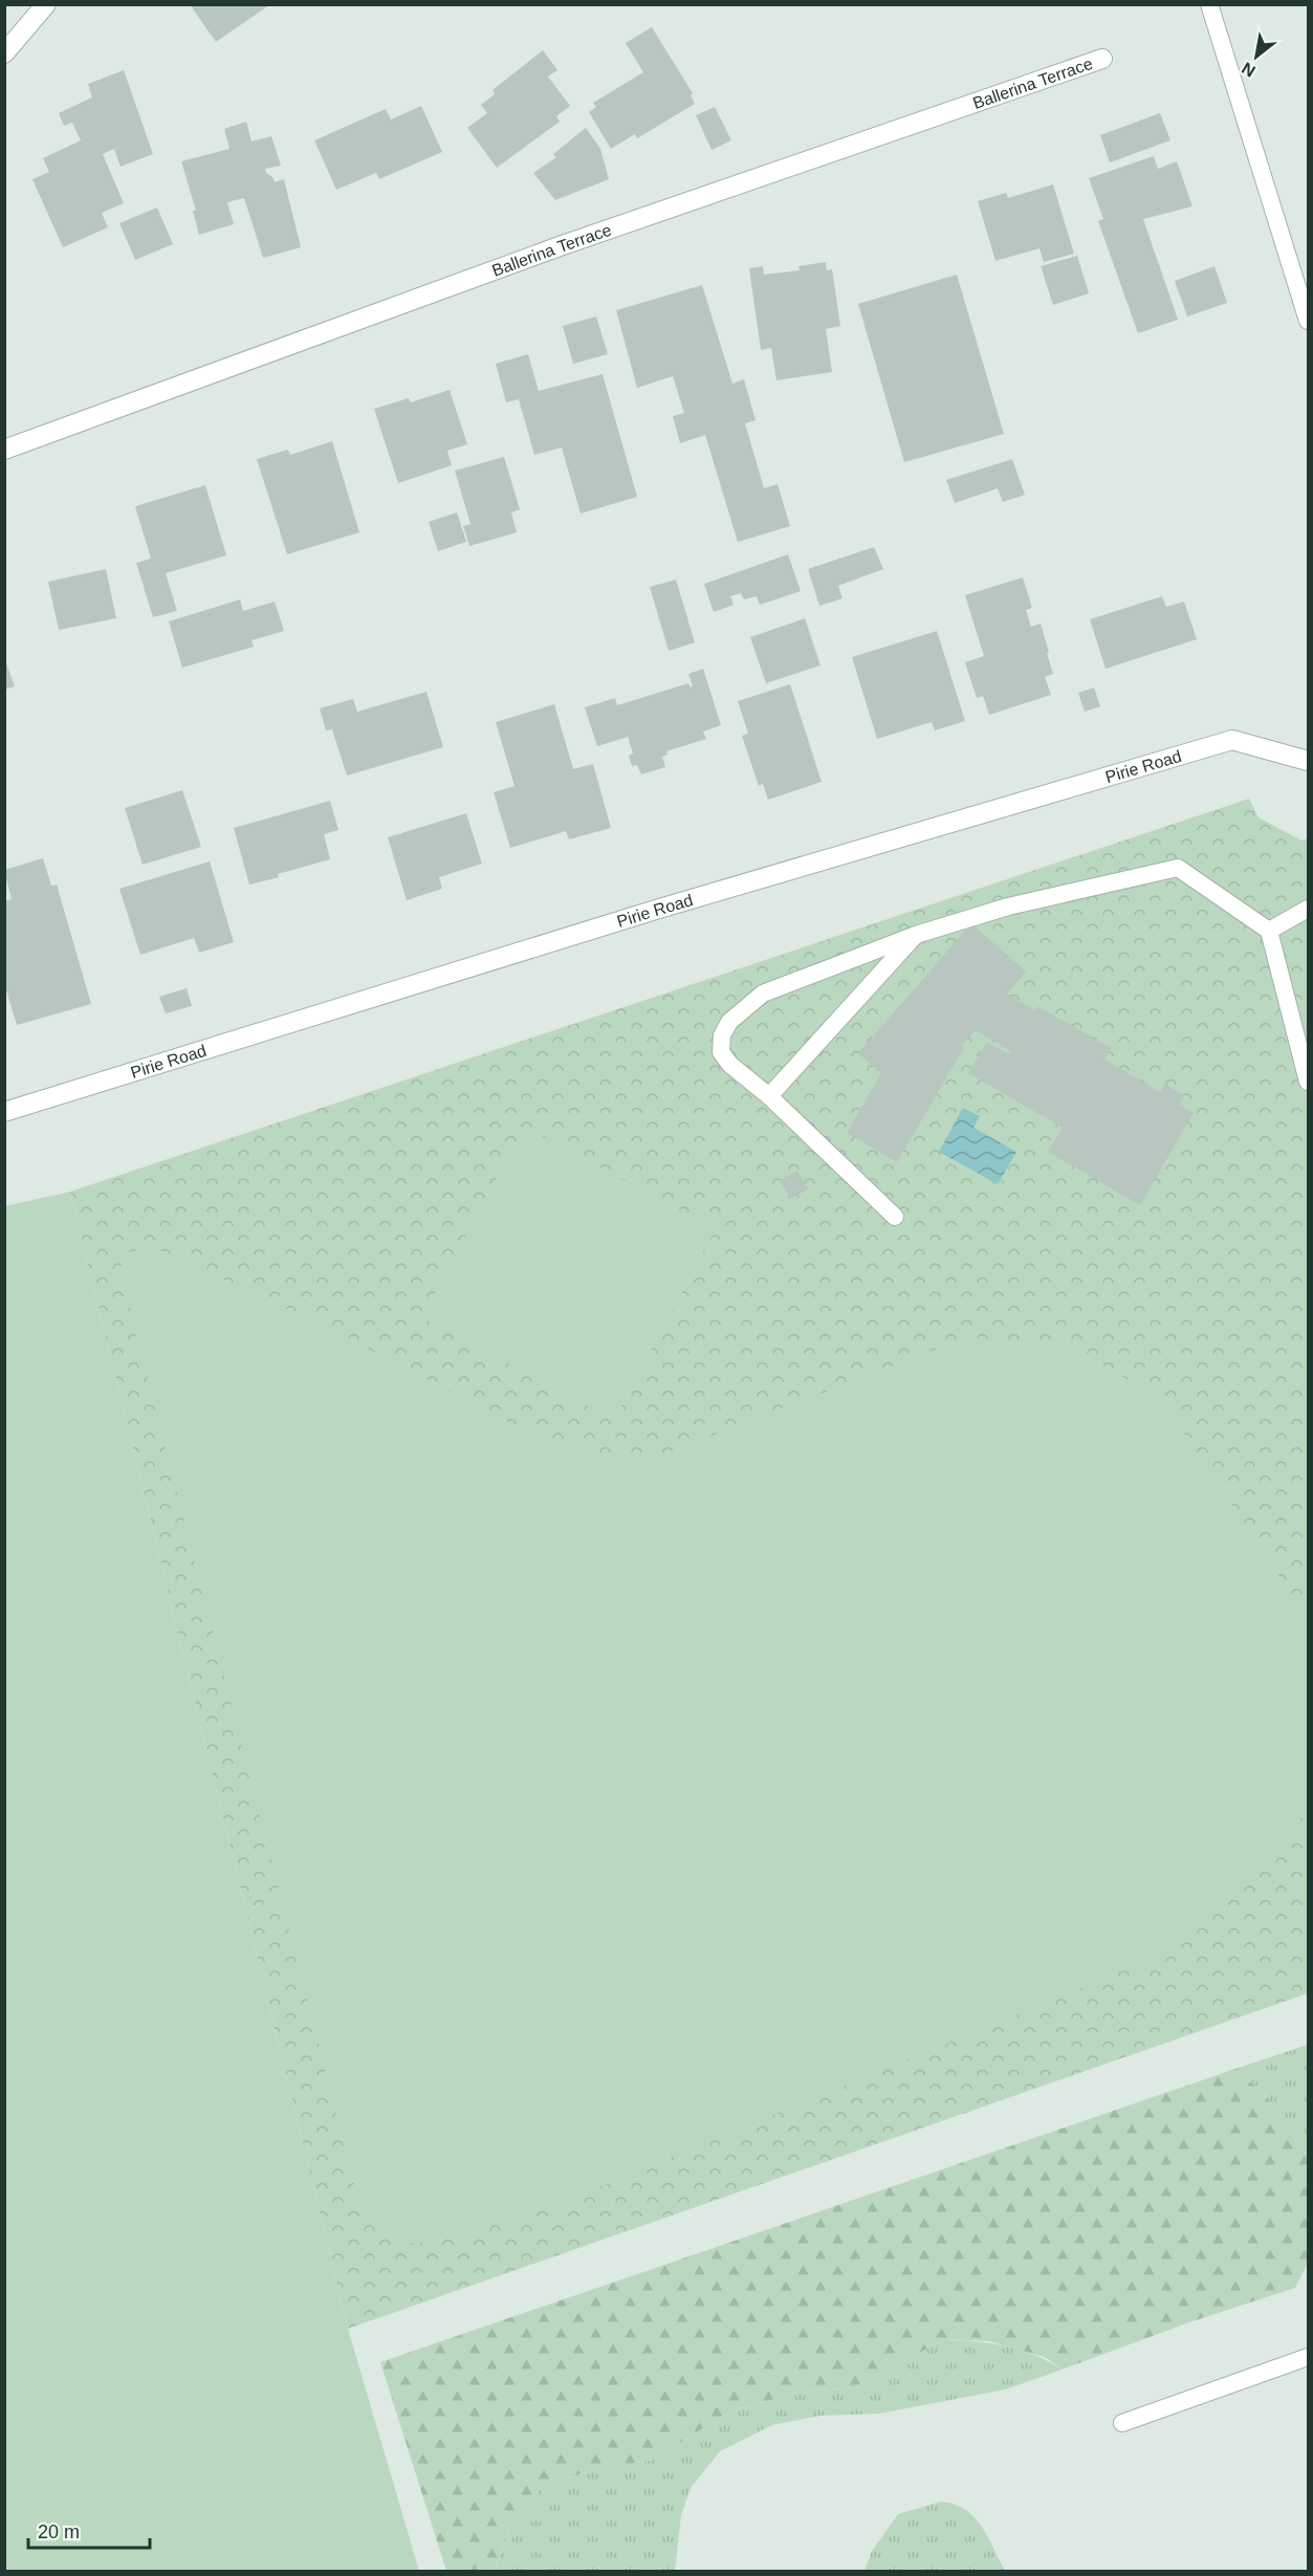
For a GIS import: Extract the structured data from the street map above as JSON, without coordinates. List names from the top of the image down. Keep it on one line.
{"streets":{"street":["Ballerina Terrace","Pirie Road"]},"scale_bar":"20 m","north":"bottom left"}
